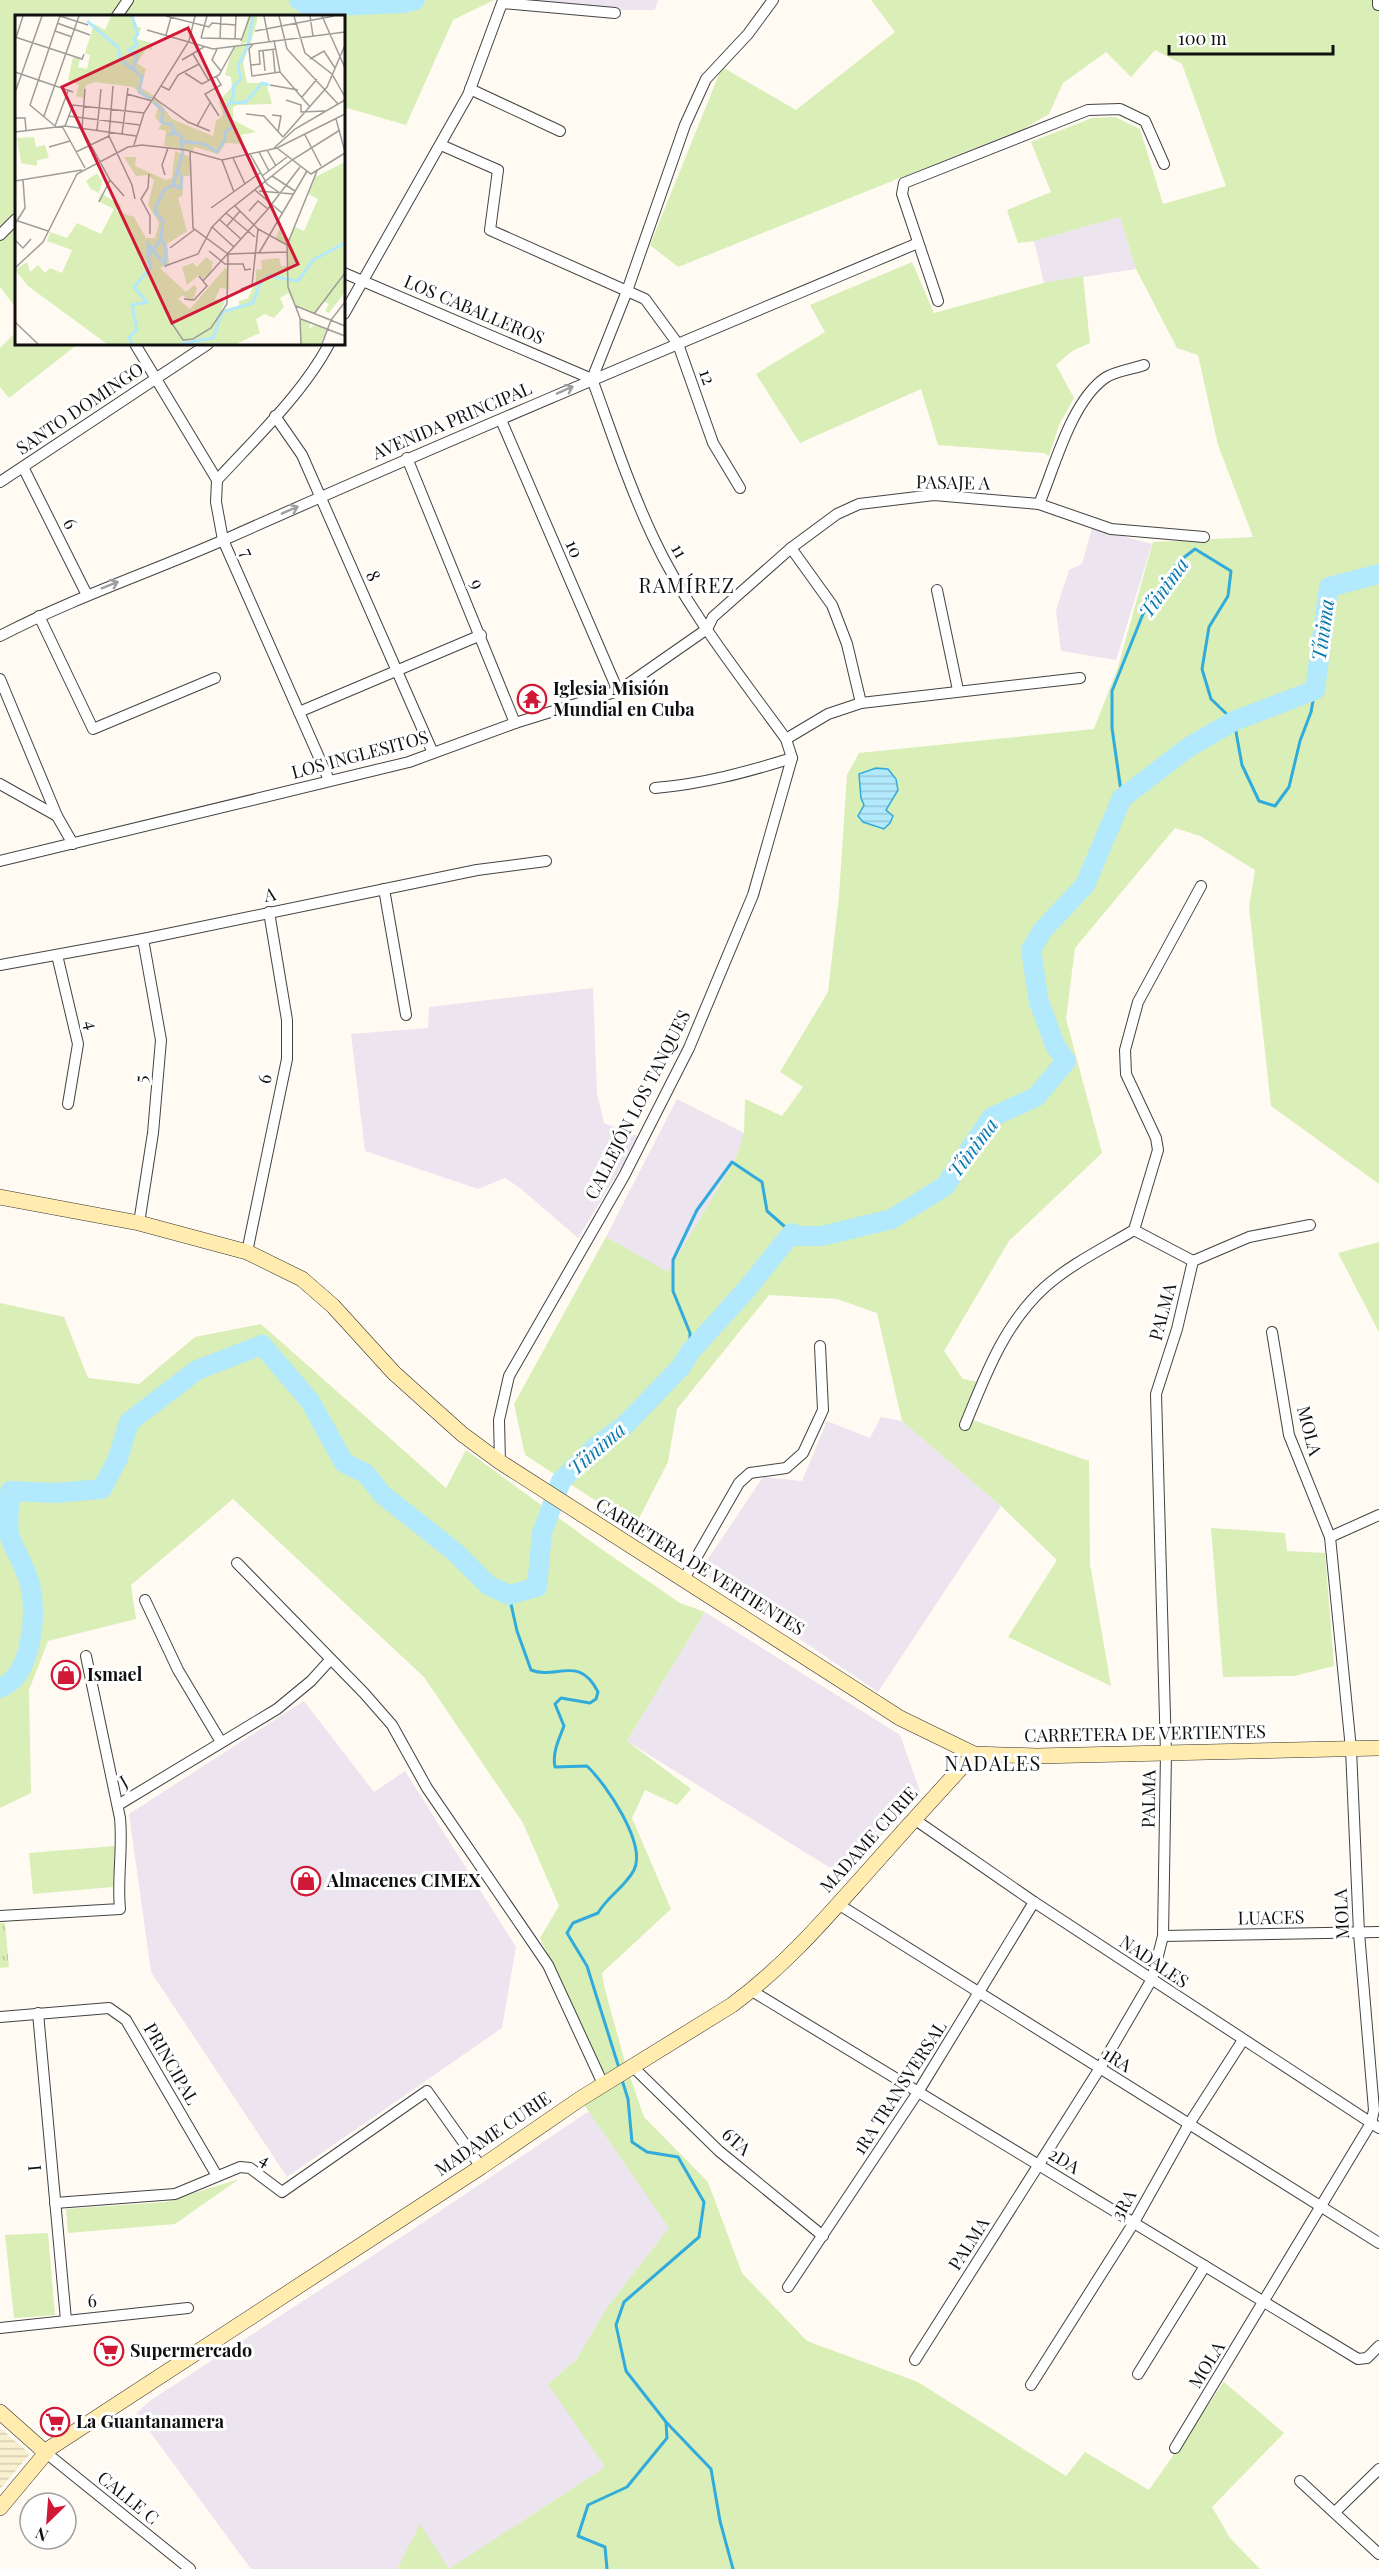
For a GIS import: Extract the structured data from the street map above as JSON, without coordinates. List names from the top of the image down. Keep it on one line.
{"streets":{"main road":["CARRETERA DE VERTIENTES","MADAME CURIE"],"street":["LOS CABALLEROS","12","SANTO DOMINGO","AVENIDA PRINCIPAL","PASAJE A","6","10","11","7","8","9","LOS INGLESITOS","A","4","5","CALLEJÓN LOS TANQUES","PALMA","MOLA","J","LUACES","NADALES","1RA","PRINCIPAL","1RA TRANSVERSAL","6TA","2DA","I","3RA","CALLE C"]},"crossings":[["LOS CABALLEROS","AVENIDA PRINCIPAL"],["LOS CABALLEROS","11"],["12","AVENIDA PRINCIPAL"],["SANTO DOMINGO","6"],["AVENIDA PRINCIPAL","6"],["AVENIDA PRINCIPAL","10"],["AVENIDA PRINCIPAL","11"],["AVENIDA PRINCIPAL","7"],["AVENIDA PRINCIPAL","8"],["AVENIDA PRINCIPAL","9"],["PASAJE A","11"],["PASAJE A","LOS INGLESITOS"],["6","A"],["6","CARRETERA DE VERTIENTES"],["6","I"],["10","LOS INGLESITOS"],["11","LOS INGLESITOS"],["11","CALLEJÓN LOS TANQUES"],["7","LOS INGLESITOS"],["8","LOS INGLESITOS"],["9","LOS INGLESITOS"],["A","4"],["A","5"],["4","MADAME CURIE"],["4","PRINCIPAL"],["4","I"],["5","CARRETERA DE VERTIENTES"],["CALLEJÓN LOS TANQUES","CARRETERA DE VERTIENTES"],["PALMA","CARRETERA DE VERTIENTES"],["PALMA","LUACES"],["PALMA","NADALES"],["PALMA","1RA"],["PALMA","2DA"],["MOLA","CARRETERA DE VERTIENTES"],["MOLA","LUACES"],["MOLA","NADALES"],["MOLA","1RA"],["MOLA","2DA"],["CARRETERA DE VERTIENTES","MADAME CURIE"],["MADAME CURIE","NADALES"],["MADAME CURIE","1RA"],["MADAME CURIE","6TA"],["MADAME CURIE","2DA"],["MADAME CURIE","CALLE C"],["NADALES","1RA TRANSVERSAL"],["NADALES","3RA"],["1RA","1RA TRANSVERSAL"],["1RA","3RA"],["PRINCIPAL","I"],["1RA TRANSVERSAL","6TA"],["1RA TRANSVERSAL","2DA"],["2DA","3RA"]],"one_way":["AVENIDA PRINCIPAL"],"districts":["RAMÍREZ","NADALES"],"water":["Tíinima","Tínima"],"places":{"temple":["Iglesia Misión Mundial en Cuba"],"shop":["Ismael","Almacenes CIMEX"],"supermarket":["Supermercado","La Guantanamera"]},"scale_bar":"100 m","north":"bottom left"}
